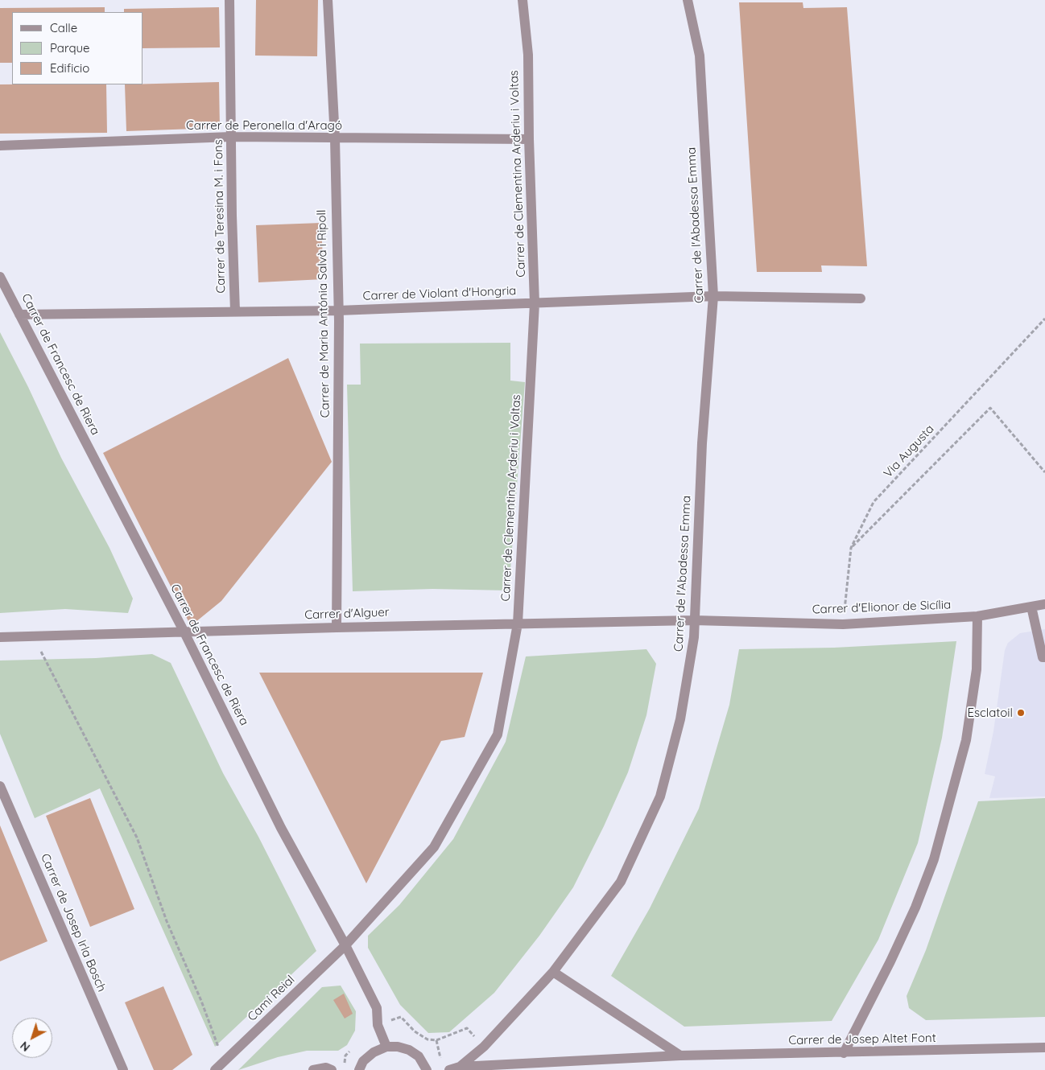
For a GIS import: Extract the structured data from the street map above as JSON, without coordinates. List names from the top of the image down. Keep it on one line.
{"streets":{"street":["Carrer de Peronella d'Aragó","Carrer de Clementina Arderiu i Voltas","Carrer de Teresina M. i Fons","Carrer de l'Abadessa Emma","Carrer de Violant d'Hongria","Carrer de Maria Antónia Salvà i Ripoll","Carrer de Francesc de Riera","Carrer d'Elionor de Sicília","Carrer d'Alguer","Carrer de Josep Irla Bosch","Camí Reial","Carrer de Josep Altet Font"],"path":["Via Augusta"]},"crossings":[["Carrer de Peronella d'Aragó","Carrer de Clementina Arderiu i Voltas"],["Carrer de Peronella d'Aragó","Carrer de Teresina M. i Fons"],["Carrer de Peronella d'Aragó","Carrer de Maria Antónia Salvà i Ripoll"],["Carrer de Clementina Arderiu i Voltas","Carrer de Violant d'Hongria"],["Carrer de Clementina Arderiu i Voltas","Carrer de Francesc de Riera"],["Carrer de Clementina Arderiu i Voltas","Carrer d'Alguer"],["Carrer de Clementina Arderiu i Voltas","Camí Reial"],["Carrer de Teresina M. i Fons","Carrer de Violant d'Hongria"],["Carrer de l'Abadessa Emma","Carrer de Violant d'Hongria"],["Carrer de l'Abadessa Emma","Carrer d'Elionor de Sicília"],["Carrer de l'Abadessa Emma","Carrer d'Alguer"],["Carrer de l'Abadessa Emma","Carrer de Josep Altet Font"],["Carrer de Violant d'Hongria","Carrer de Maria Antónia Salvà i Ripoll"],["Carrer de Violant d'Hongria","Carrer de Francesc de Riera"],["Carrer de Maria Antónia Salvà i Ripoll","Carrer d'Alguer"],["Carrer de Francesc de Riera","Carrer d'Alguer"],["Carrer de Francesc de Riera","Camí Reial"],["Via Augusta","Carrer d'Elionor de Sicília"],["Carrer d'Elionor de Sicília","Carrer d'Alguer"]],"places":["Esclatoil"],"legend":["Calle","Parque","Edificio"],"north":"bottom left"}
